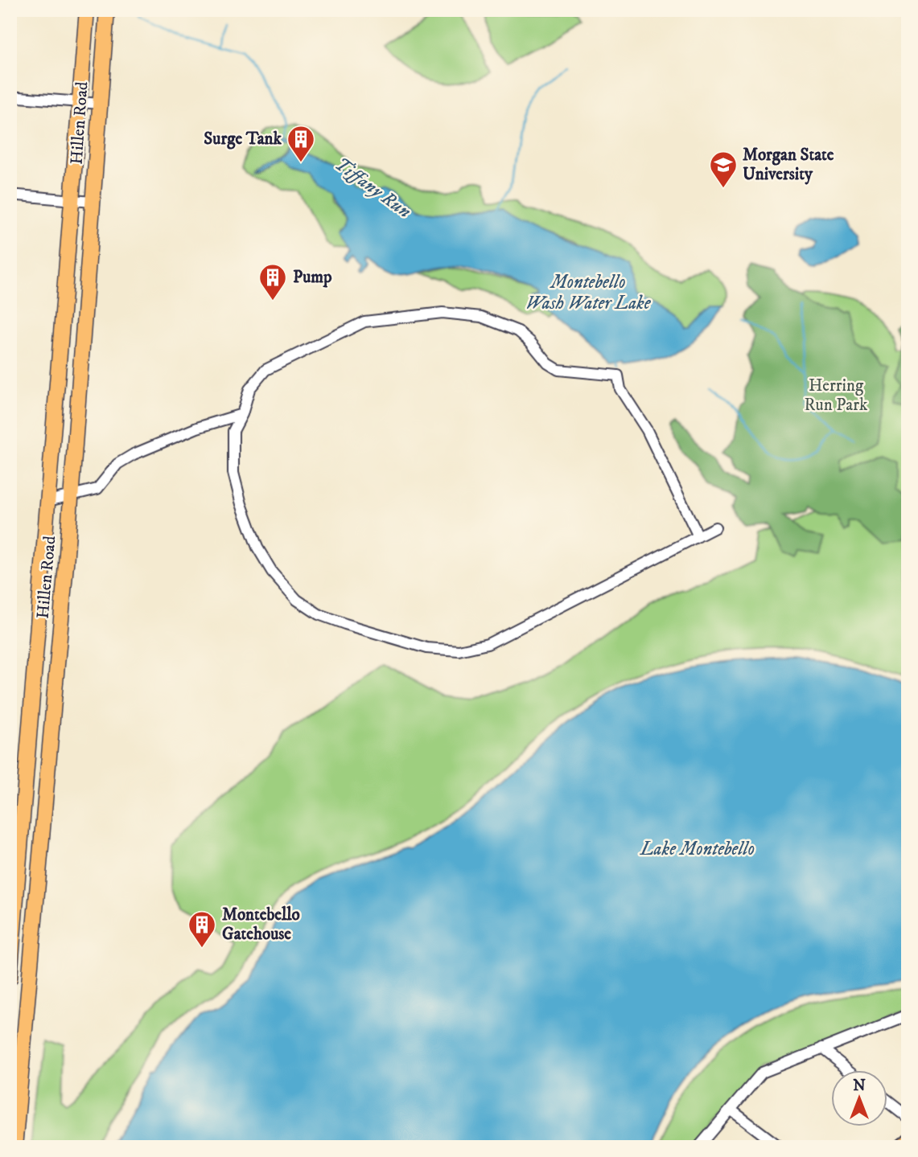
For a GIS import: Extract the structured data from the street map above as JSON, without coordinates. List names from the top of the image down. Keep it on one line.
{"streets":{"main road":["Hillen Road"]},"water":["Tiffany Run","Montebello Wash Water Lake","Lake Montebello"],"parks":["Herring Run Park"],"places":{"building":["Surge Tank","Pump","Montebello Gatehouse"],"school or university":["Morgan State University"]},"north":"top"}
